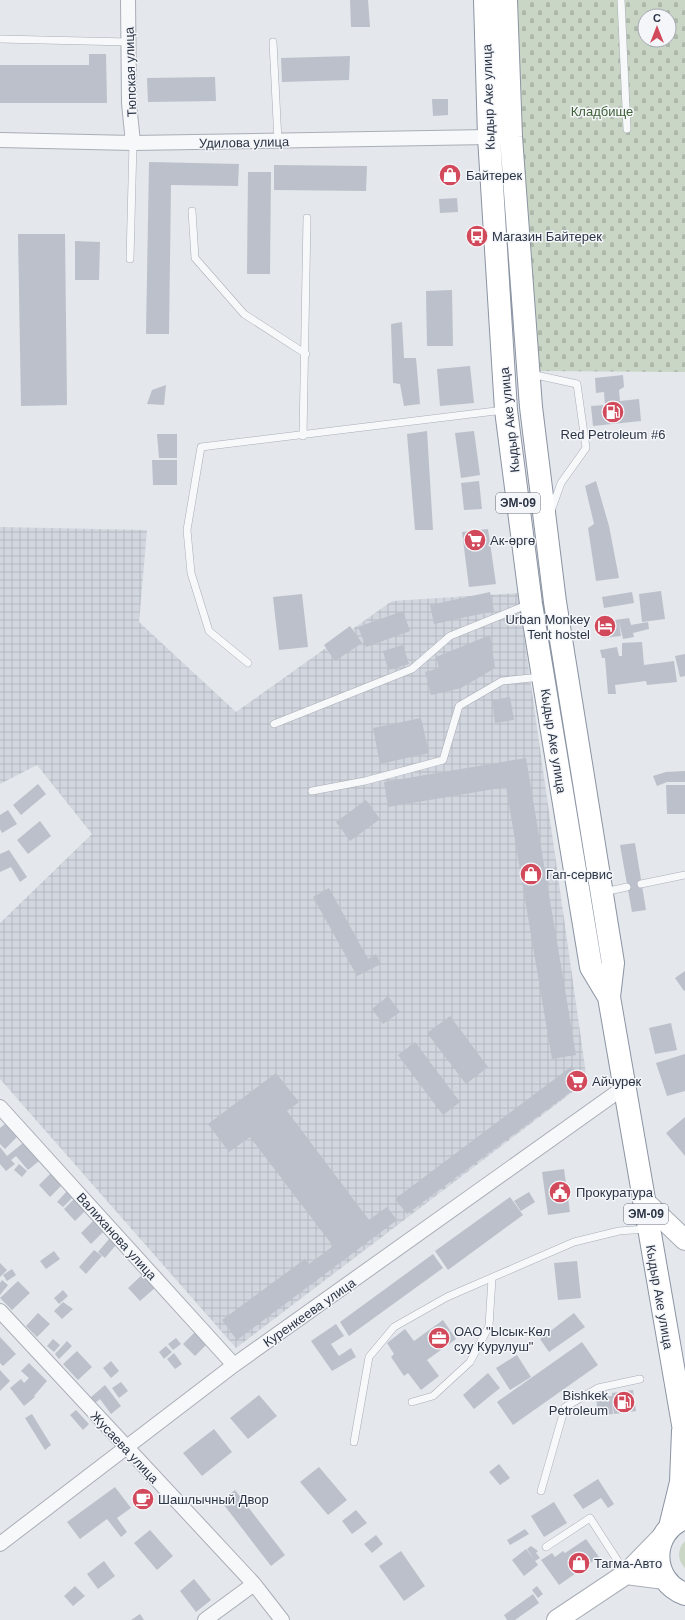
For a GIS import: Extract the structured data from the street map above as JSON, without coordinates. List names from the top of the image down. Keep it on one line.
{"streets":{"highway":["Кыдыр Аке улица","ЭМ-09"],"street":["Тюпская улица","Удилова улица","Валиханова улица","Куренкеева улица","Жусаева улица"]},"crossings":[["Тюпская улица","Удилова улица"],["Кыдыр Аке улица","Удилова улица"],["Кыдыр Аке улица","ЭМ-09"],["Кыдыр Аке улица","Куренкеева улица"],["Валиханова улица","Куренкеева улица"],["Куренкеева улица","Жусаева улица"]],"parks":["Кладбище"],"places":{"shop":["Байтерек","Гап-сервис","Тагма-Авто"],"bus stop":["Магазин Байтерек"],"fuel station":["Red Petroleum #6","Bishkek Petroleum"],"supermarket":["Ак-өргө","Айчурөк"],"hotel":["Urban Monkey Tent hostel"],"public building":["Прокуратура"],"office":["ОАО \"Ысык-Көл суу Курулуш\""],"cafe":["Шашлычный Двор"]},"north":"top"}
